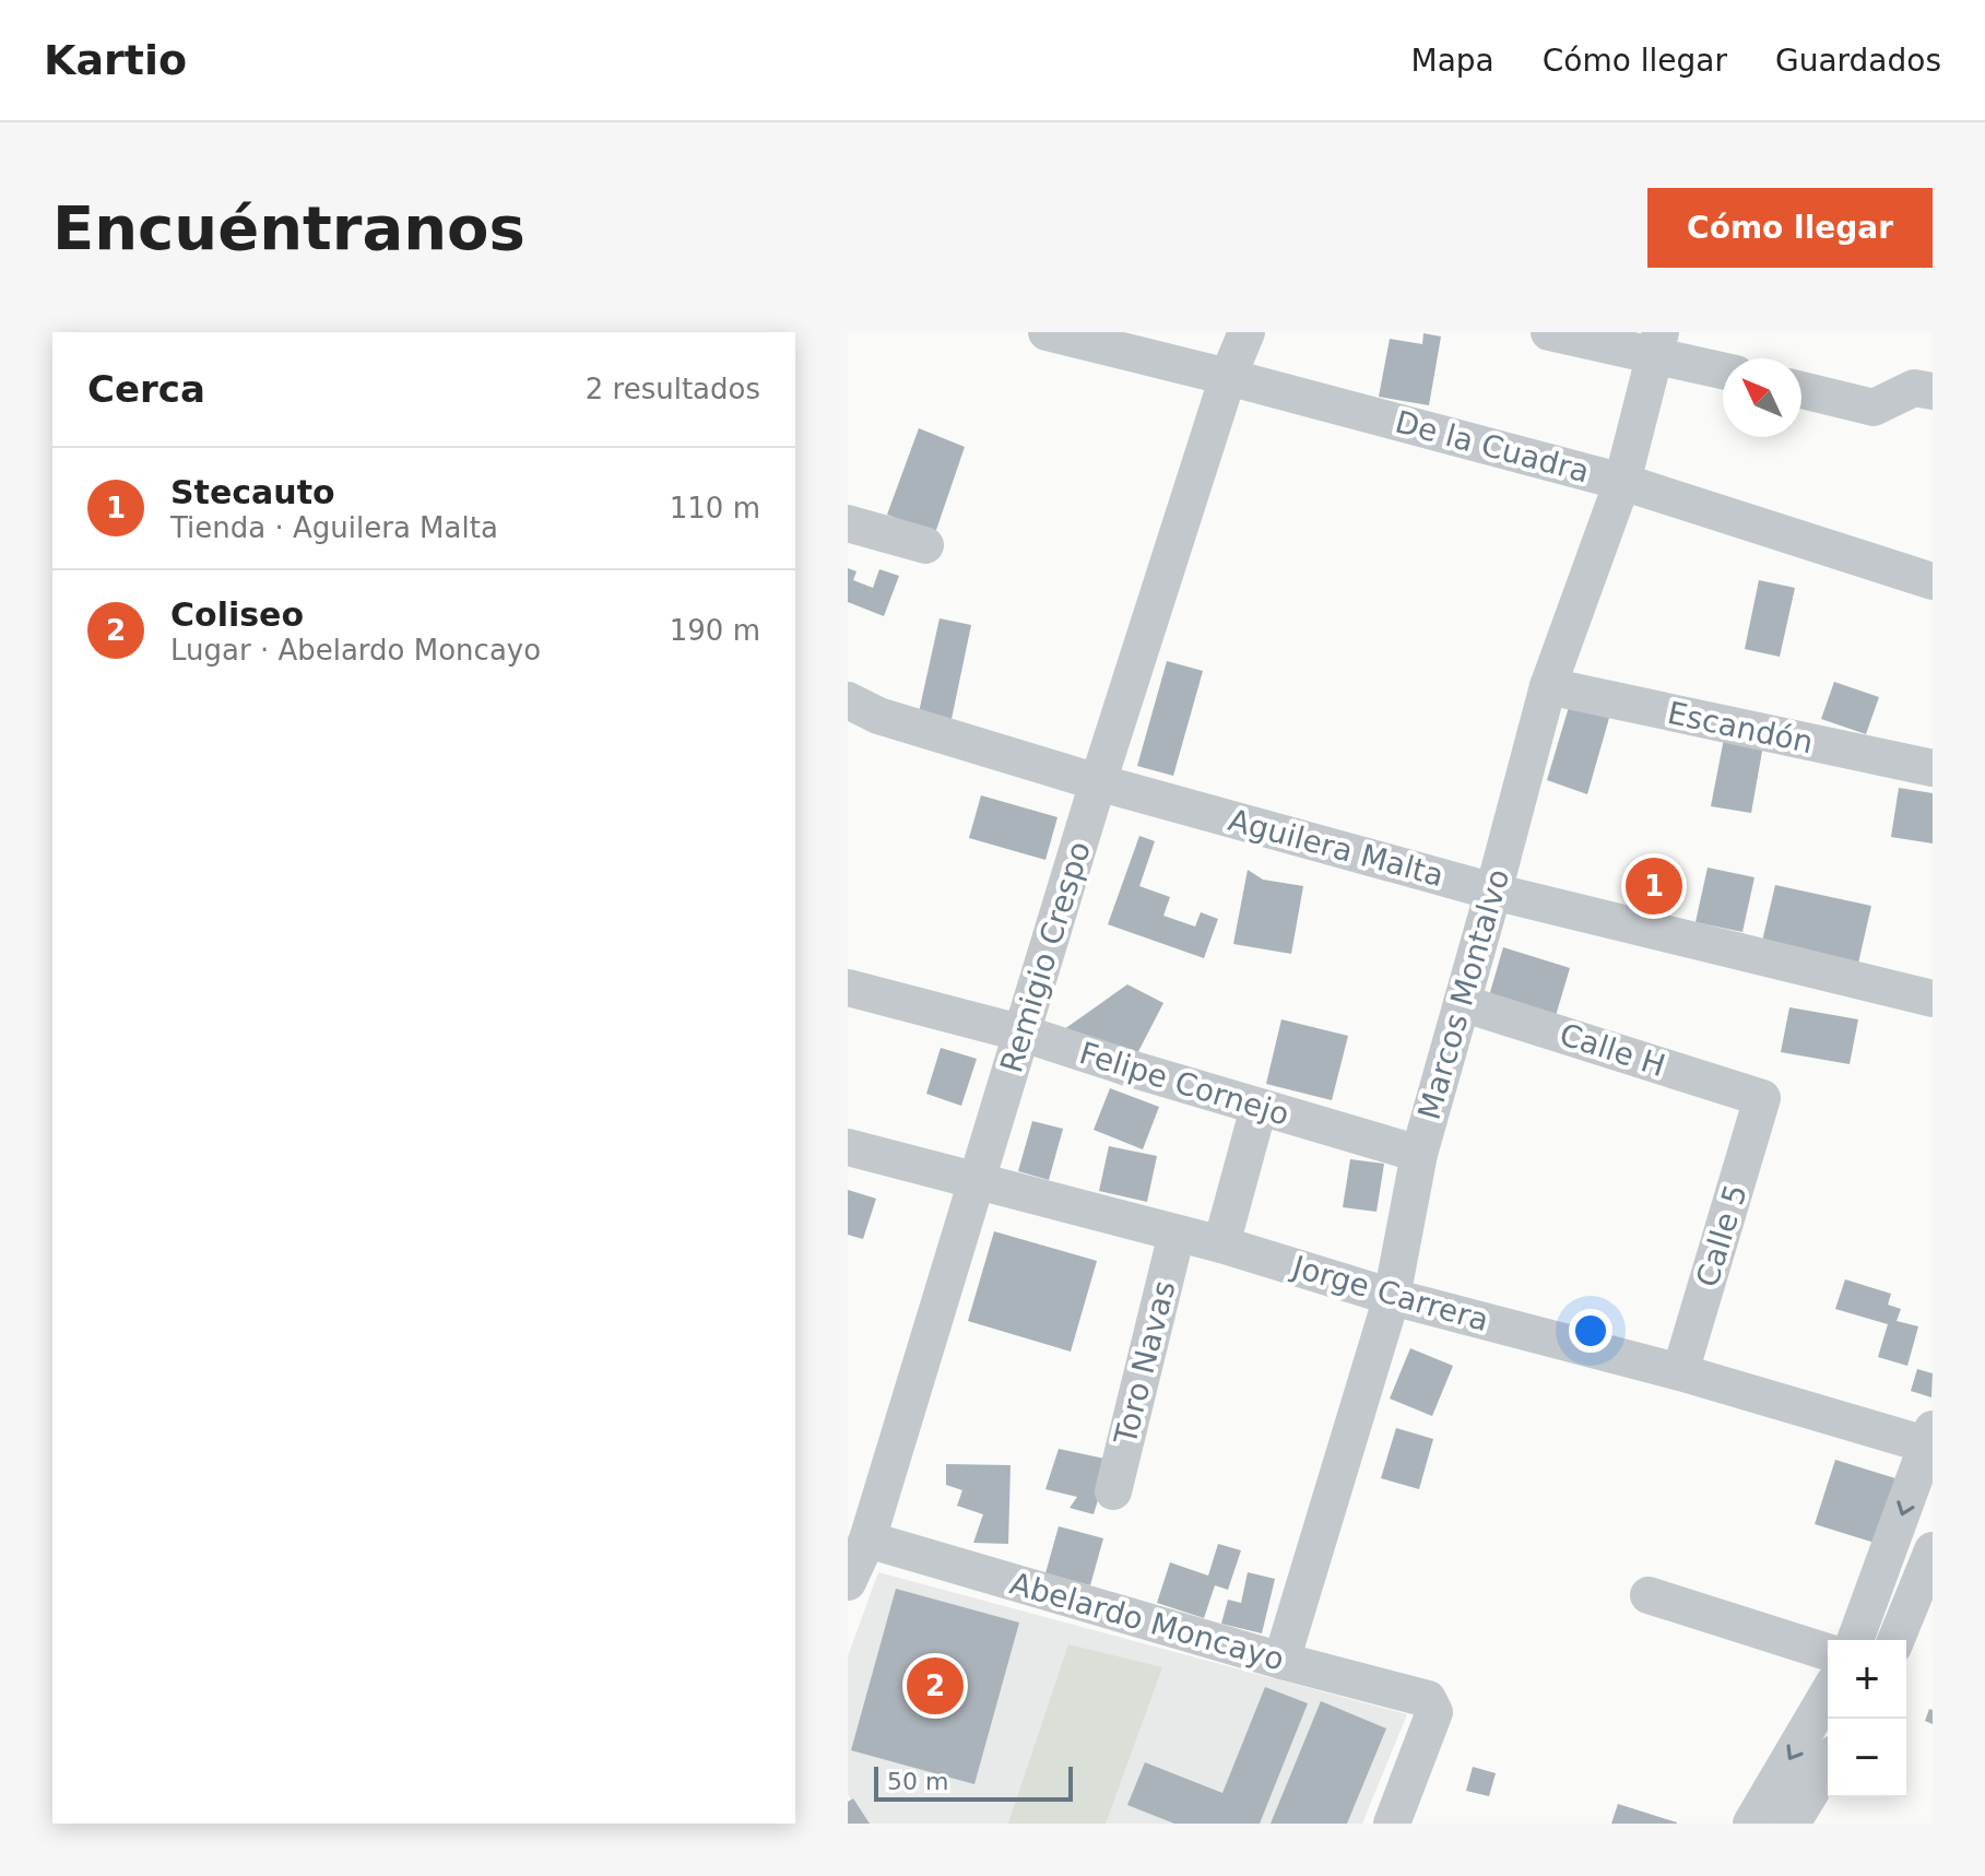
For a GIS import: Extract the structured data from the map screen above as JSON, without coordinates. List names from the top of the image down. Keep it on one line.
{"streets":{"street":["De la Cuadra","Escandón","Aguilera Malta","Remigio Crespo","Marcos Montalvo","Calle H","Felipe Cornejo","Calle 5","Jorge Carrera","Toro Navas","Abelardo Moncayo"]},"crossings":[["De la Cuadra","Remigio Crespo"],["De la Cuadra","Marcos Montalvo"],["Escandón","Marcos Montalvo"],["Aguilera Malta","Remigio Crespo"],["Aguilera Malta","Marcos Montalvo"],["Remigio Crespo","Felipe Cornejo"],["Remigio Crespo","Jorge Carrera"],["Remigio Crespo","Abelardo Moncayo"],["Marcos Montalvo","Calle H"],["Marcos Montalvo","Felipe Cornejo"],["Marcos Montalvo","Jorge Carrera"],["Marcos Montalvo","Abelardo Moncayo"],["Calle H","Calle 5"],["Calle 5","Jorge Carrera"],["Jorge Carrera","Toro Navas"]],"scale_bar":"50 m","north":"top left","page":{"header":"Kartio","nav":["Mapa","Cómo llegar","Guardados"],"buttons":"Cómo llegar","title":"Encuéntranos","heading":["Cerca","2 resultados"],"list":[{"mark":"1","name":"Stecauto","note":"Tienda · Aguilera Malta","value":"110 m"},{"mark":"2","name":"Coliseo","note":"Lugar · Abelardo Moncayo","value":"190 m"}],"pins":["1","2"],"map_buttons":["+","−"],"scale":"50 m"}}
